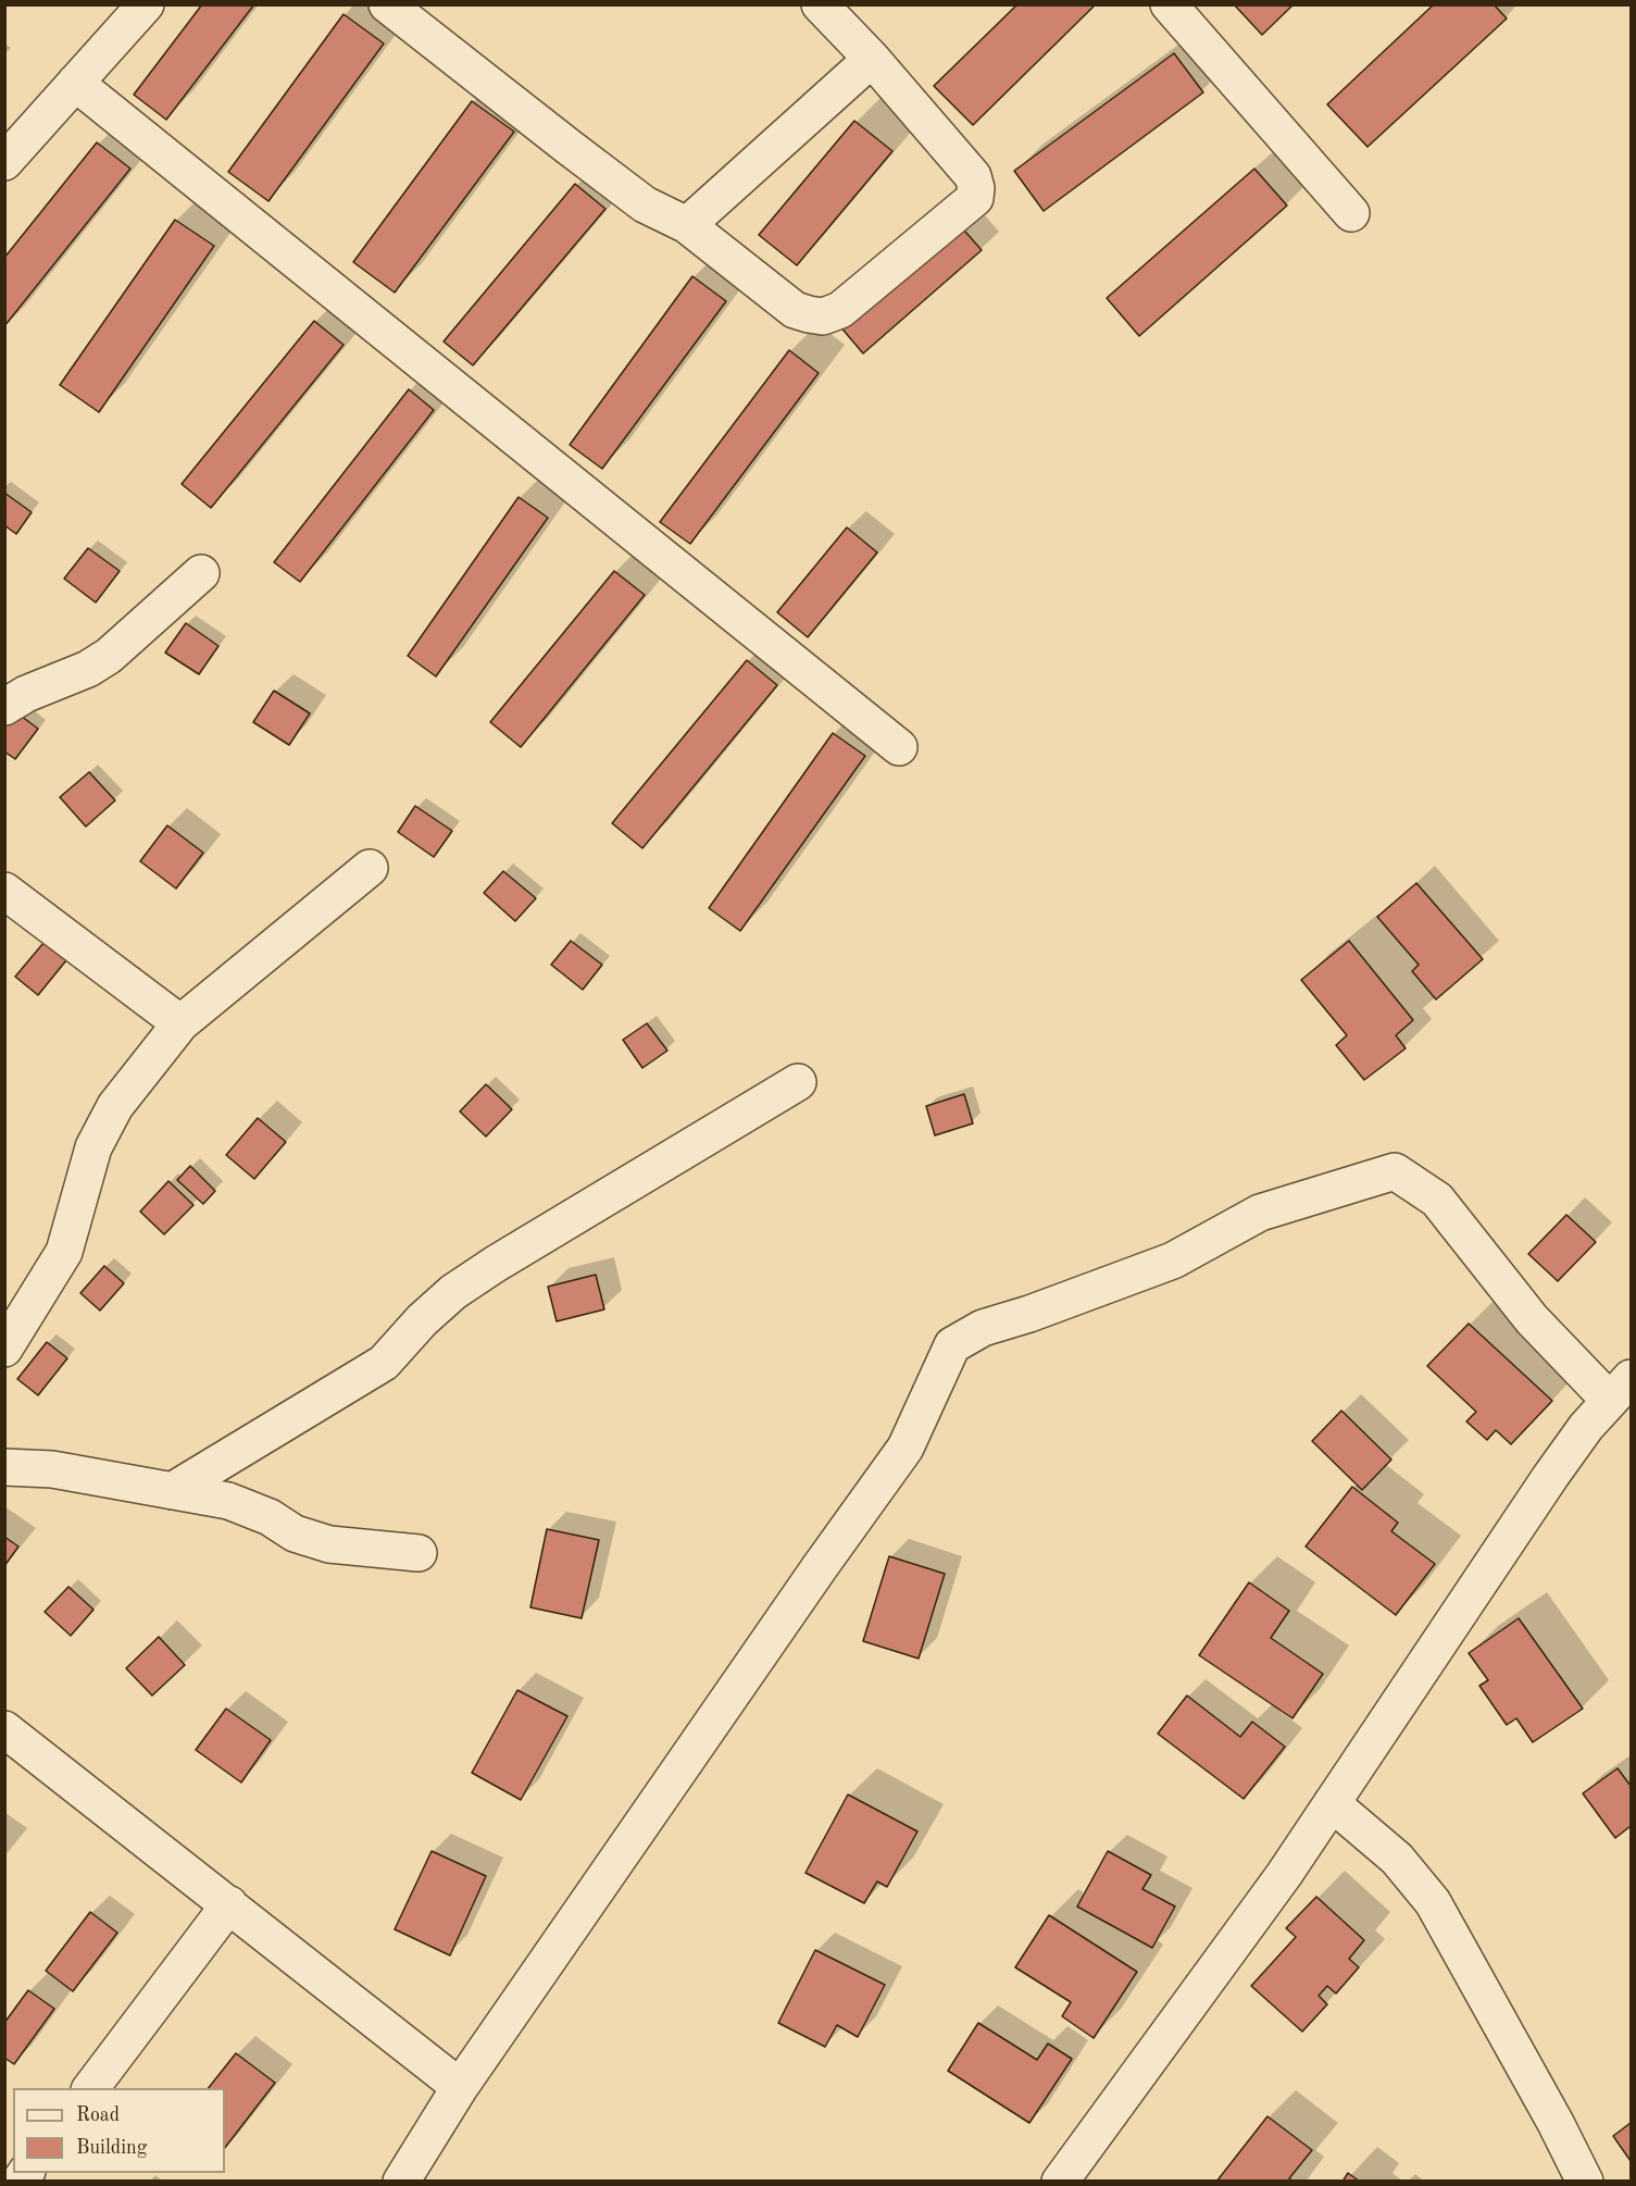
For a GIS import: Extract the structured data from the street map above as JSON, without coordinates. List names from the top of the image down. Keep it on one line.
{"legend":["Road","Building"]}
